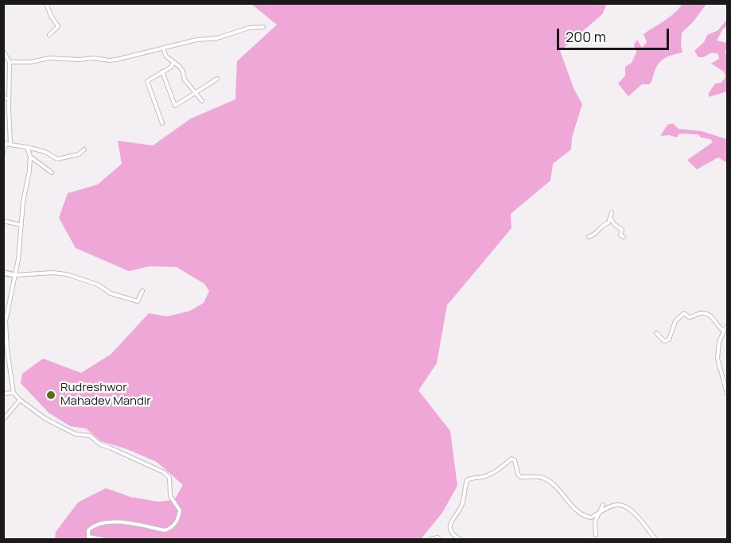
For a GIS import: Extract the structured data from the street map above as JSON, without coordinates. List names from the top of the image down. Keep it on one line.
{"places":["Rudreshwor Mahadev Mandir"],"scale_bar":"200 m"}
